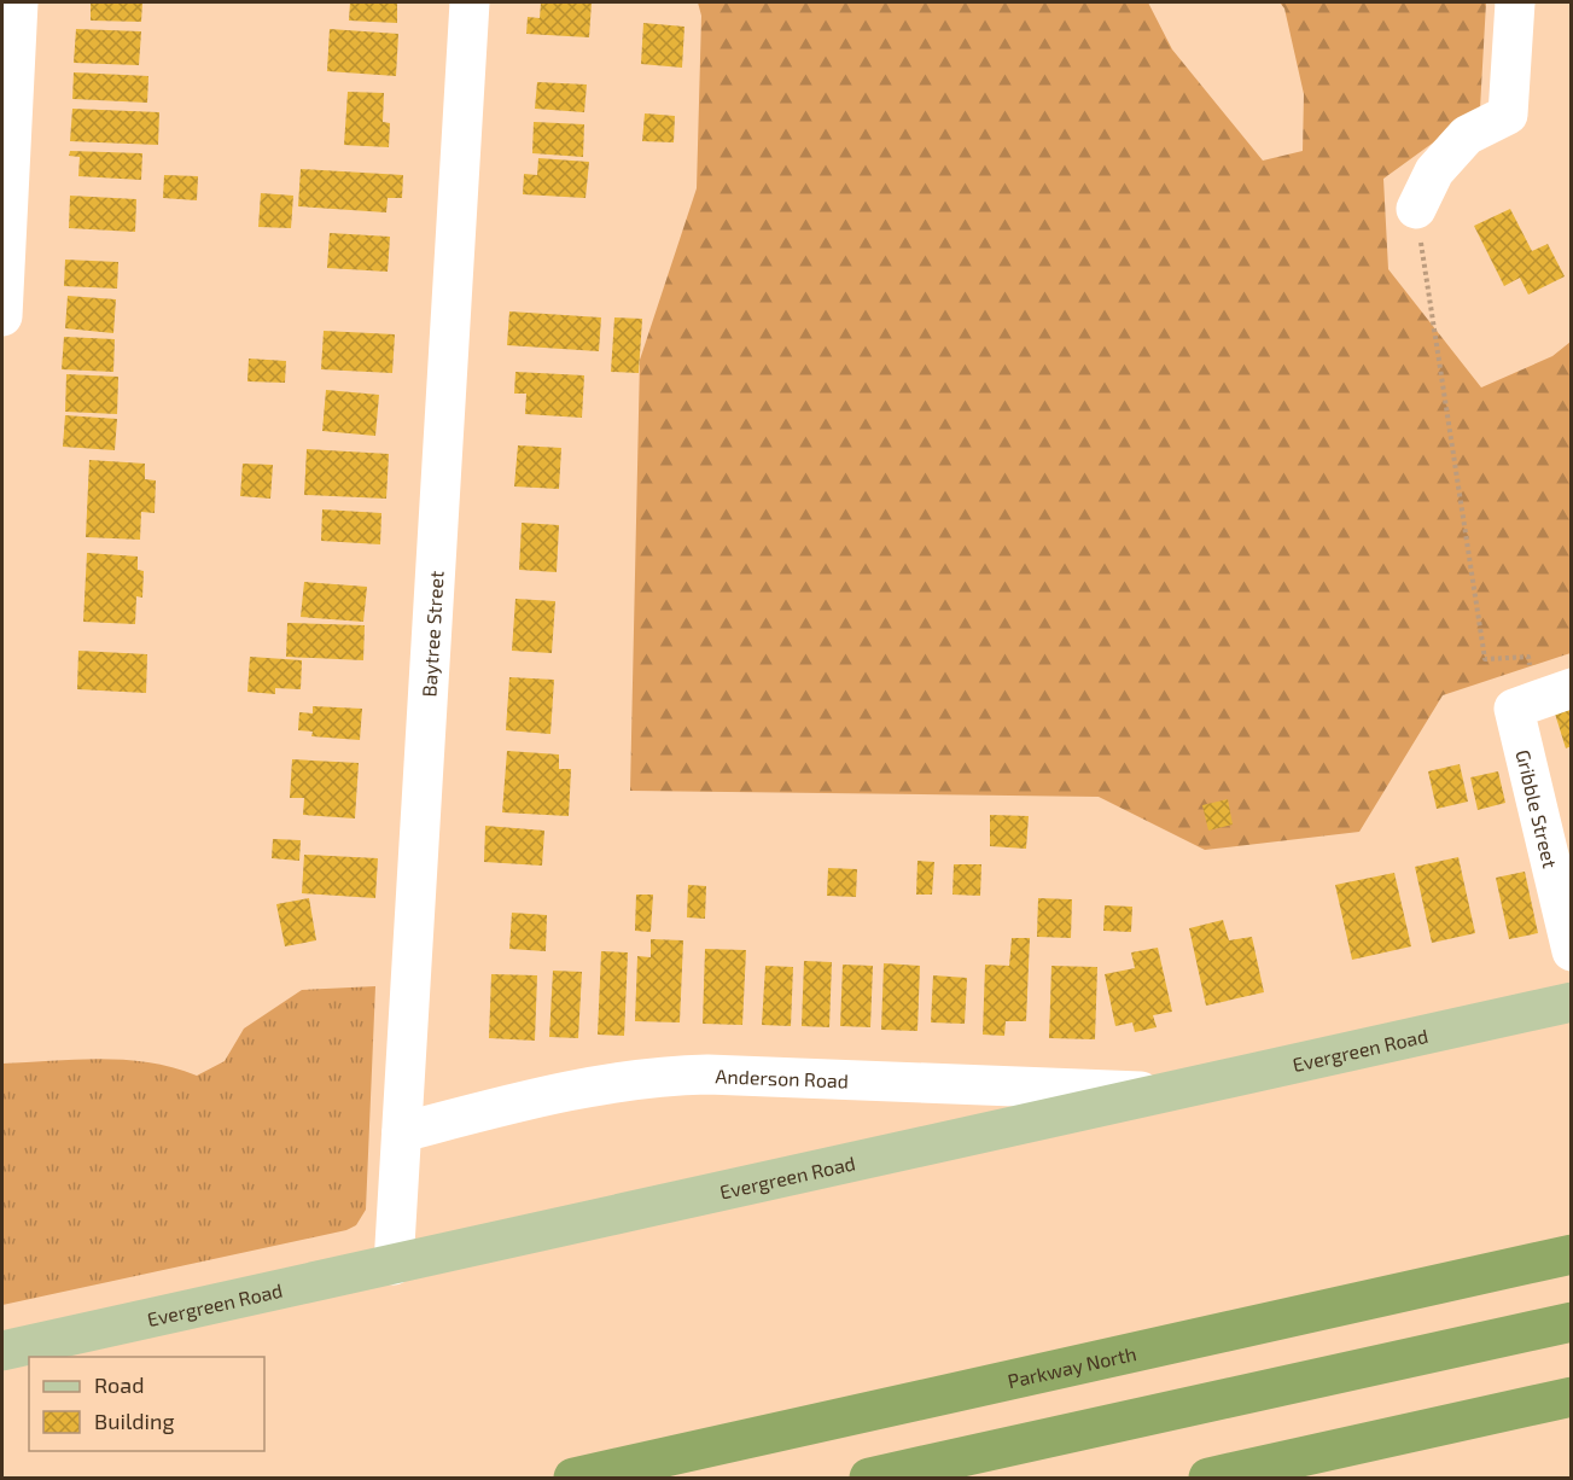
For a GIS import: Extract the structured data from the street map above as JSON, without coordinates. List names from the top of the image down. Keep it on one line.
{"streets":{"highway":["Parkway North"],"main road":["Evergreen Road"],"street":["Baytree Street","Gribble Street","Anderson Road"]},"crossings":[["Baytree Street","Evergreen Road"],["Baytree Street","Anderson Road"],["Evergreen Road","Anderson Road"]],"legend":["Road","Building"]}
